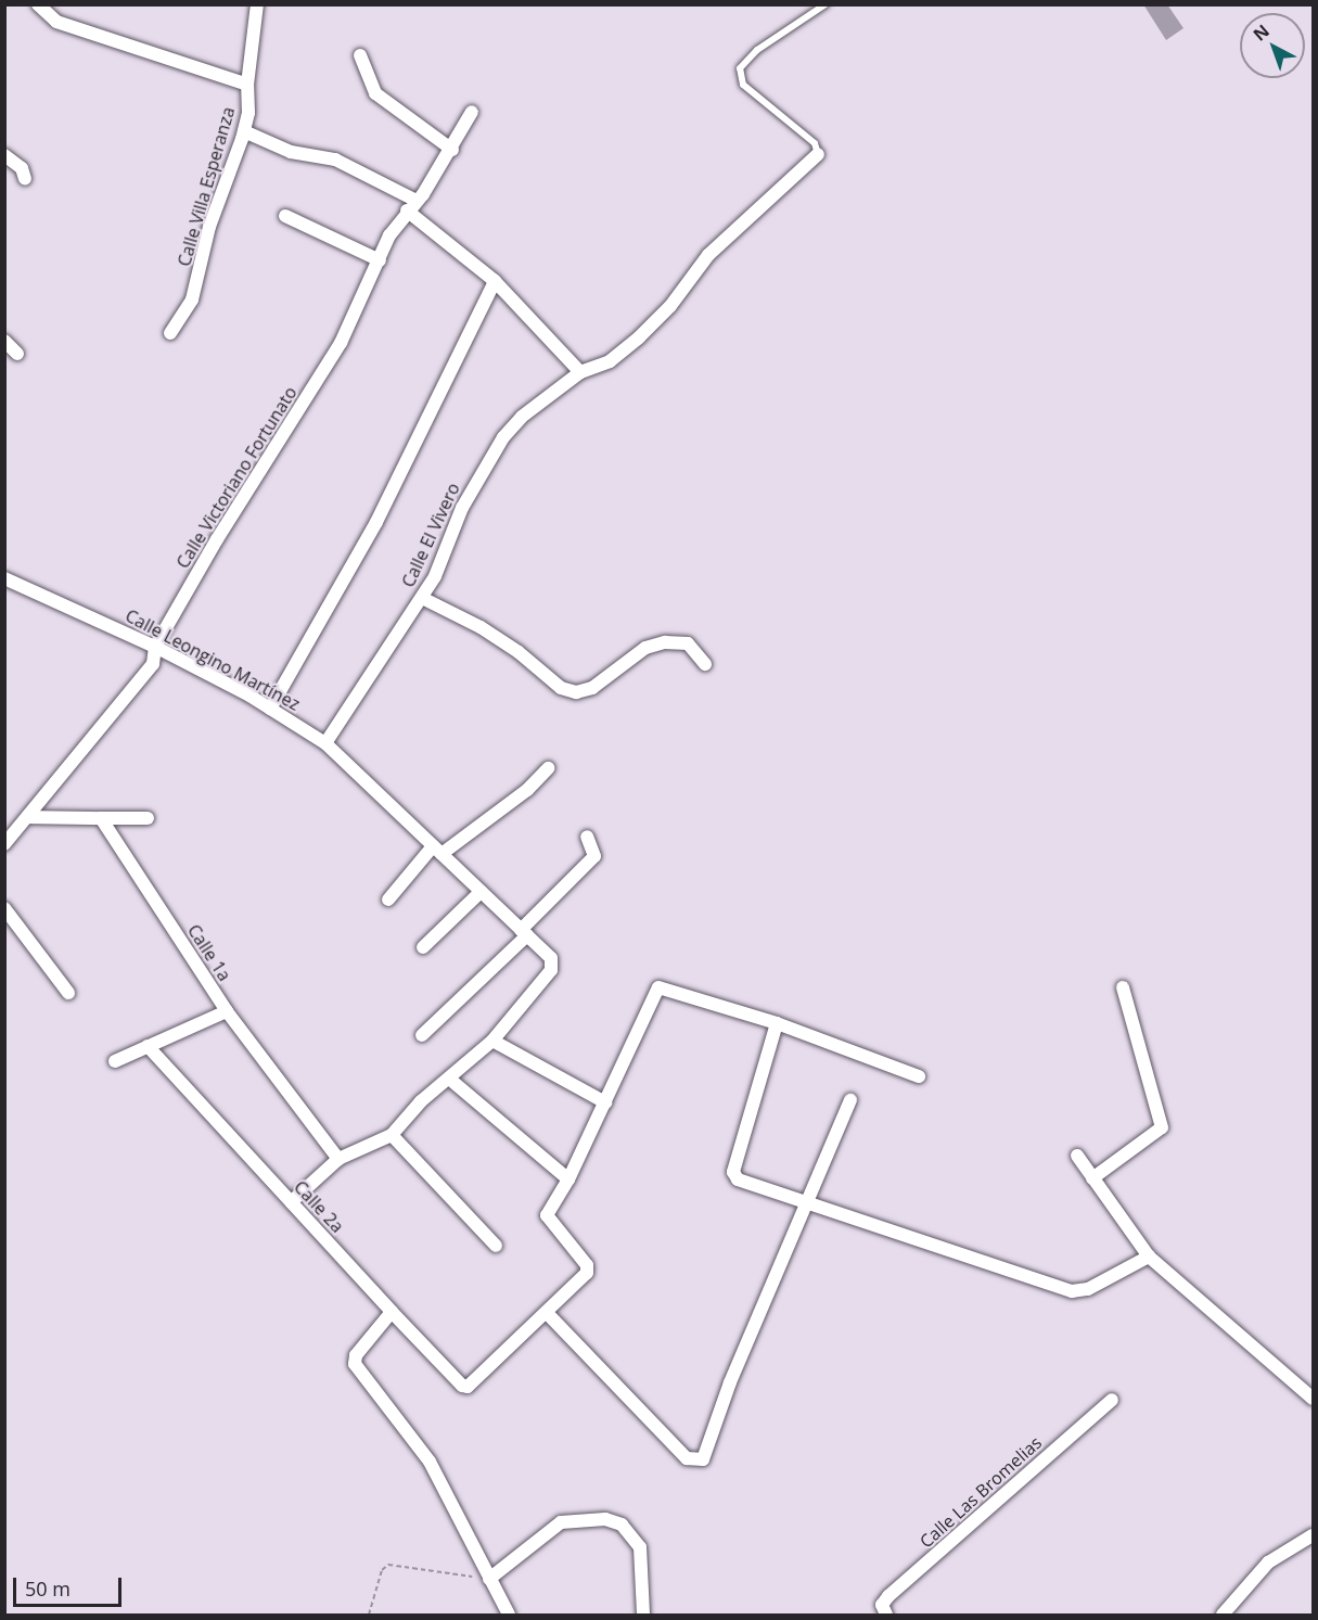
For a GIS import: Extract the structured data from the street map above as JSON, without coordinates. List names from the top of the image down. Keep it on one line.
{"streets":{"street":["Calle Villa Esperanza","Calle Victoriano Fortunato","Calle El Vivero","Calle Leongino Martínez","Calle 1a","Calle 2a","Calle Las Bromelias"]},"crossings":[["Calle Victoriano Fortunato","Calle Leongino Martínez"],["Calle El Vivero","Calle Leongino Martínez"]],"scale_bar":"50 m","north":"top left"}
